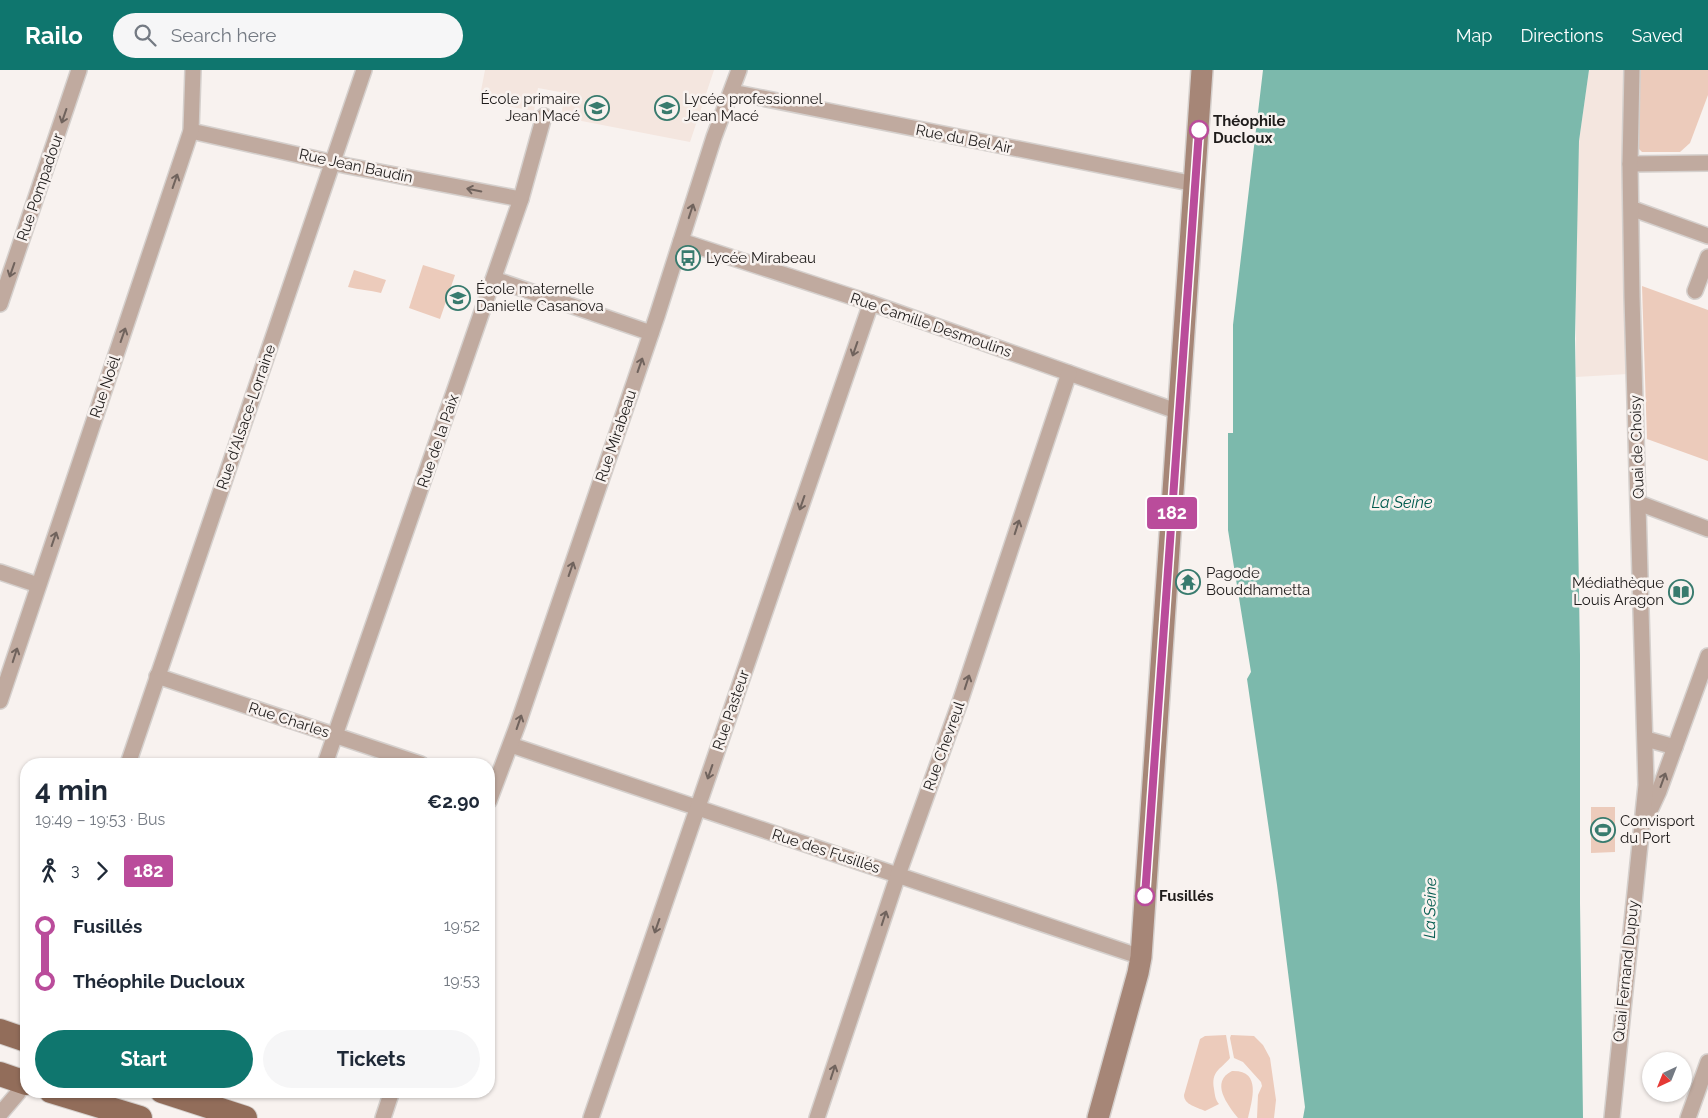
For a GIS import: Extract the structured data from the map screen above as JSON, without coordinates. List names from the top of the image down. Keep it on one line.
{"streets":{"street":["Rue du Bel Air","Rue Jean Baudin","Rue Pompadour","Rue Camille Desmoulins","Rue Noël","Rue d'Alsace-Lorraine","Rue Mirabeau","Rue de la Paix","Quai de Choisy","Rue Pasteur","Rue Charles","Rue Chevreul","Rue des Fusillés","Quai Fernand Dupuy"]},"crossings":[["Rue du Bel Air","Rue Mirabeau"],["Rue Jean Baudin","Rue Noël"],["Rue Jean Baudin","Rue d'Alsace-Lorraine"],["Rue Jean Baudin","Rue de la Paix"],["Rue Camille Desmoulins","Rue Mirabeau"],["Rue Camille Desmoulins","Rue Pasteur"],["Rue Camille Desmoulins","Rue Chevreul"],["Rue d'Alsace-Lorraine","Rue Charles"],["Rue Mirabeau","Rue des Fusillés"],["Rue de la Paix","Rue Charles"],["Quai de Choisy","Quai Fernand Dupuy"],["Rue Pasteur","Rue des Fusillés"],["Rue Chevreul","Rue des Fusillés"]],"one_way":["Rue Jean Baudin","Rue Pompadour","Rue Noël","Rue Mirabeau","Rue Pasteur","Rue Chevreul"],"water":["La Seine"],"places":{"school or university":["École primaire Jean Macé","Lycée professionnel Jean Macé","École maternelle Danielle Casanova"],"other":["Théophile Ducloux","Fusillés"],"bus stop":["Lycée Mirabeau"],"temple":["Pagode Bouddhametta"],"library":["Médiathèque Louis Aragon"],"sports":["Convisport du Port"]},"lines":["bus line 182"],"north":"bottom left","page":{"header":"Railo","search":"Search here","nav":["Map","Directions","Saved"],"on_map":"182","heading":["4 min","19:49 – 19:53 · Bus","€2.90"],"legs":["3","182"],"list":[{"name":"Fusillés","value":"19:52"},{"name":"Théophile Ducloux","value":"19:53"}],"buttons":["Start","Tickets"]}}
